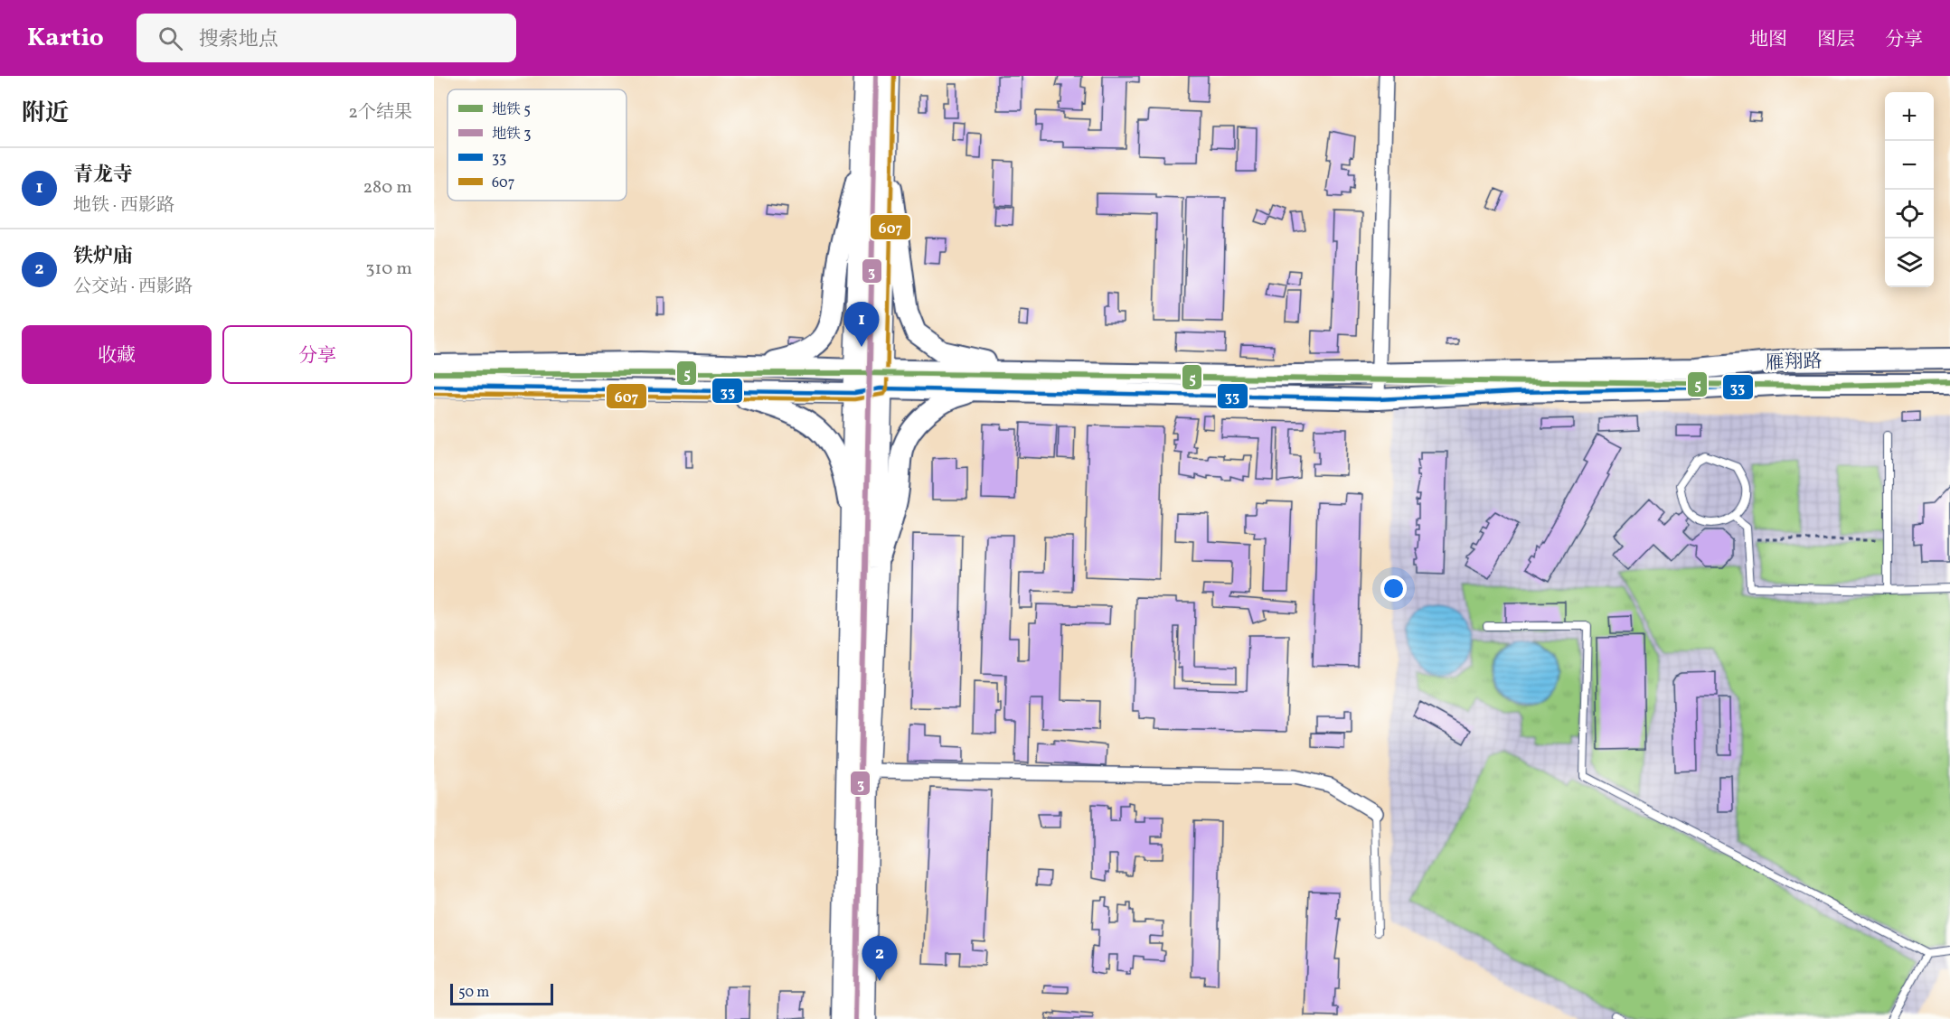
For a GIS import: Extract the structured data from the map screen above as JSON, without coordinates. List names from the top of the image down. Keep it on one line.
{"streets":{"main road":["雁翔路"]},"lines":["metro line 3","transit line 607","metro line 5","transit line 33"],"legend":["地铁 5","地铁 3","33","607"],"scale_bar":"50 m","page":{"header":"Kartio","search":"搜索地点","nav":["地图","图层","分享"],"heading":["附近","2个结果"],"map_buttons":["+","−"],"list":[{"mark":"1","name":"青龙寺","note":"地铁 · 西影路","value":"280 m"},{"mark":"2","name":"铁炉庙","note":"公交站 · 西影路","value":"310 m"}],"pins":["1","2"],"buttons":["收藏","分享"],"scale":"50 m"}}
